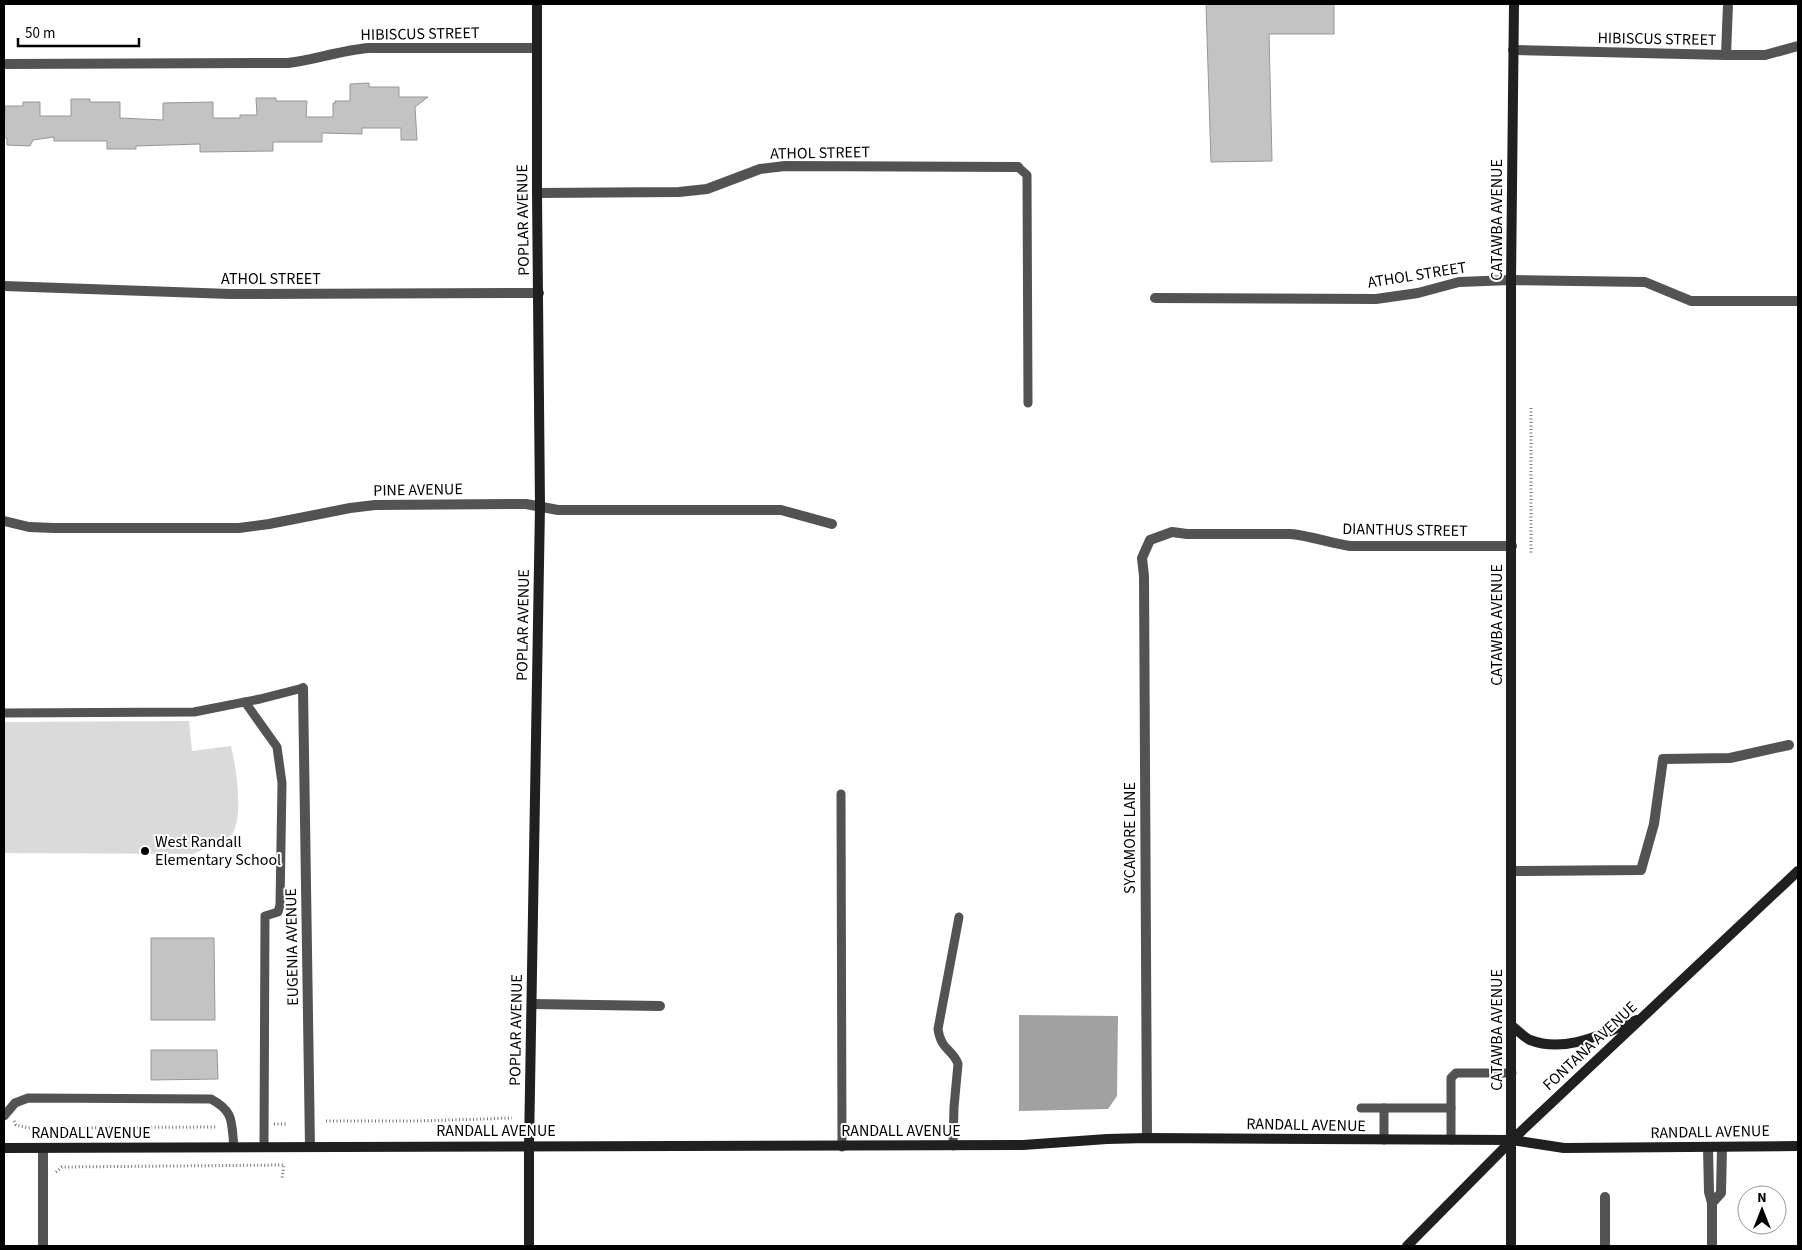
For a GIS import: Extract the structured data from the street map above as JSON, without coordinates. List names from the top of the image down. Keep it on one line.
{"streets":{"street":["HIBISCUS STREET","ATHOL STREET","POPLAR AVENUE","CATAWBA AVENUE","PINE AVENUE","DIANTHUS STREET","SYCAMORE LANE","EUGENIA AVENUE","FONTANA AVENUE","RANDALL AVENUE"]},"crossings":[["HIBISCUS STREET","POPLAR AVENUE"],["HIBISCUS STREET","CATAWBA AVENUE"],["ATHOL STREET","POPLAR AVENUE"],["ATHOL STREET","CATAWBA AVENUE"],["POPLAR AVENUE","PINE AVENUE"],["POPLAR AVENUE","RANDALL AVENUE"],["CATAWBA AVENUE","DIANTHUS STREET"],["CATAWBA AVENUE","FONTANA AVENUE"],["CATAWBA AVENUE","RANDALL AVENUE"],["DIANTHUS STREET","SYCAMORE LANE"],["SYCAMORE LANE","RANDALL AVENUE"],["EUGENIA AVENUE","RANDALL AVENUE"],["FONTANA AVENUE","RANDALL AVENUE"]],"places":["West Randall Elementary School"],"scale_bar":"50 m","north":"top"}
